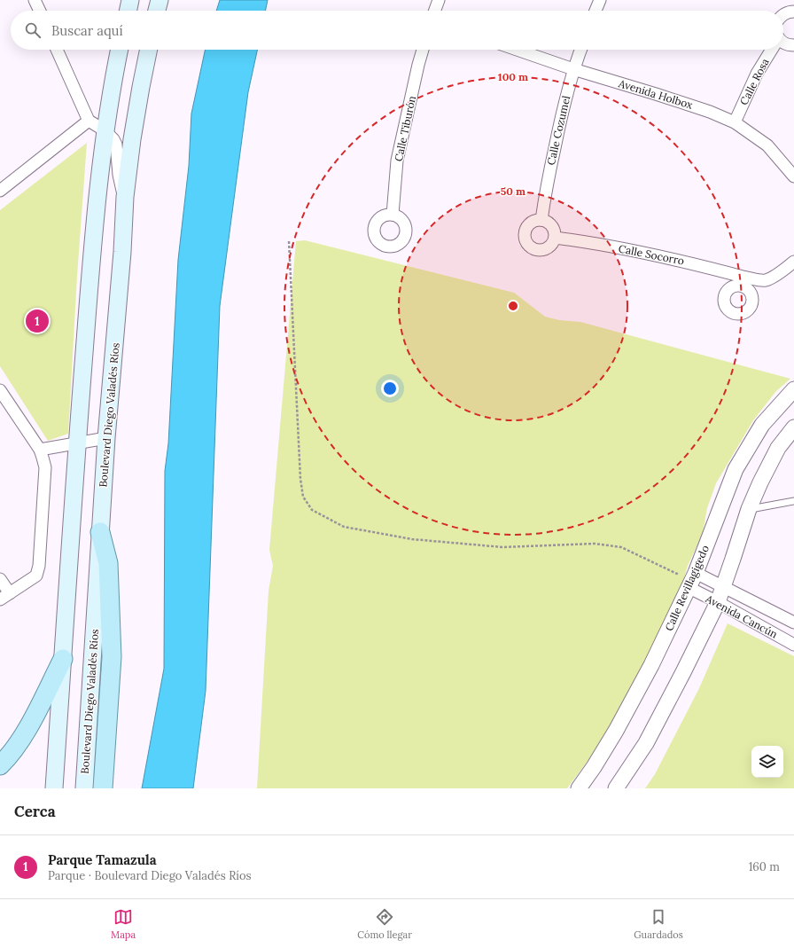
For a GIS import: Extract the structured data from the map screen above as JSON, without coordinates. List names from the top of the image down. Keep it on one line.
{"streets":{"main road":["Boulevard Diego Valadés Ríos"],"street":["Calle Rosa","Avenida Holbox","Calle Tiburón","Calle Cozumel","Calle Socorro","Calle Revillagigedo","Avenida Cancún"]},"crossings":[["Calle Rosa","Avenida Holbox"],["Avenida Holbox","Calle Cozumel"],["Calle Cozumel","Calle Socorro"],["Calle Revillagigedo","Avenida Cancún"]],"page":{"search":"Buscar aquí","pins":"1","heading":"Cerca","list":[{"mark":"1","name":"Parque Tamazula","note":"Parque · Boulevard Diego Valadés Ríos","value":"160 m"}],"nav":["Mapa","Cómo llegar","Guardados"]},"rings":["100 m","50 m"]}
